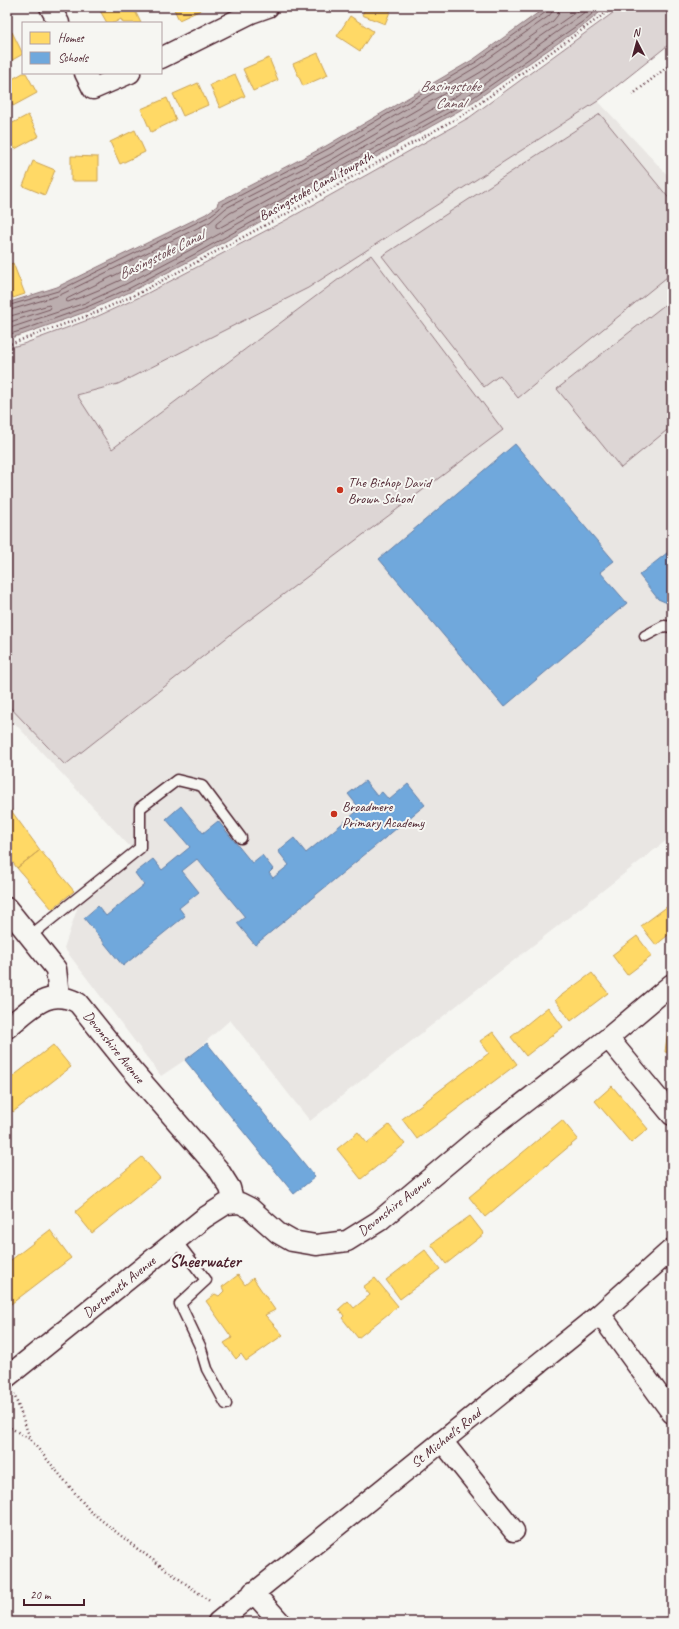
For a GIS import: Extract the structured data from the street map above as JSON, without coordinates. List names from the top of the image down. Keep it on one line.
{"streets":{"street":["Devonshire Avenue","Dartmouth Avenue","St Michael's Road"],"path":["Basingstoke Canal towpath"]},"crossings":[["Devonshire Avenue","Dartmouth Avenue"]],"districts":["Sheerwater"],"water":["Basingstoke Canal"],"places":["The Bishop David Brown School","Broadmere Primary Academy"],"legend":["Homes","Schools"],"scale_bar":"20 m","north":"top"}
